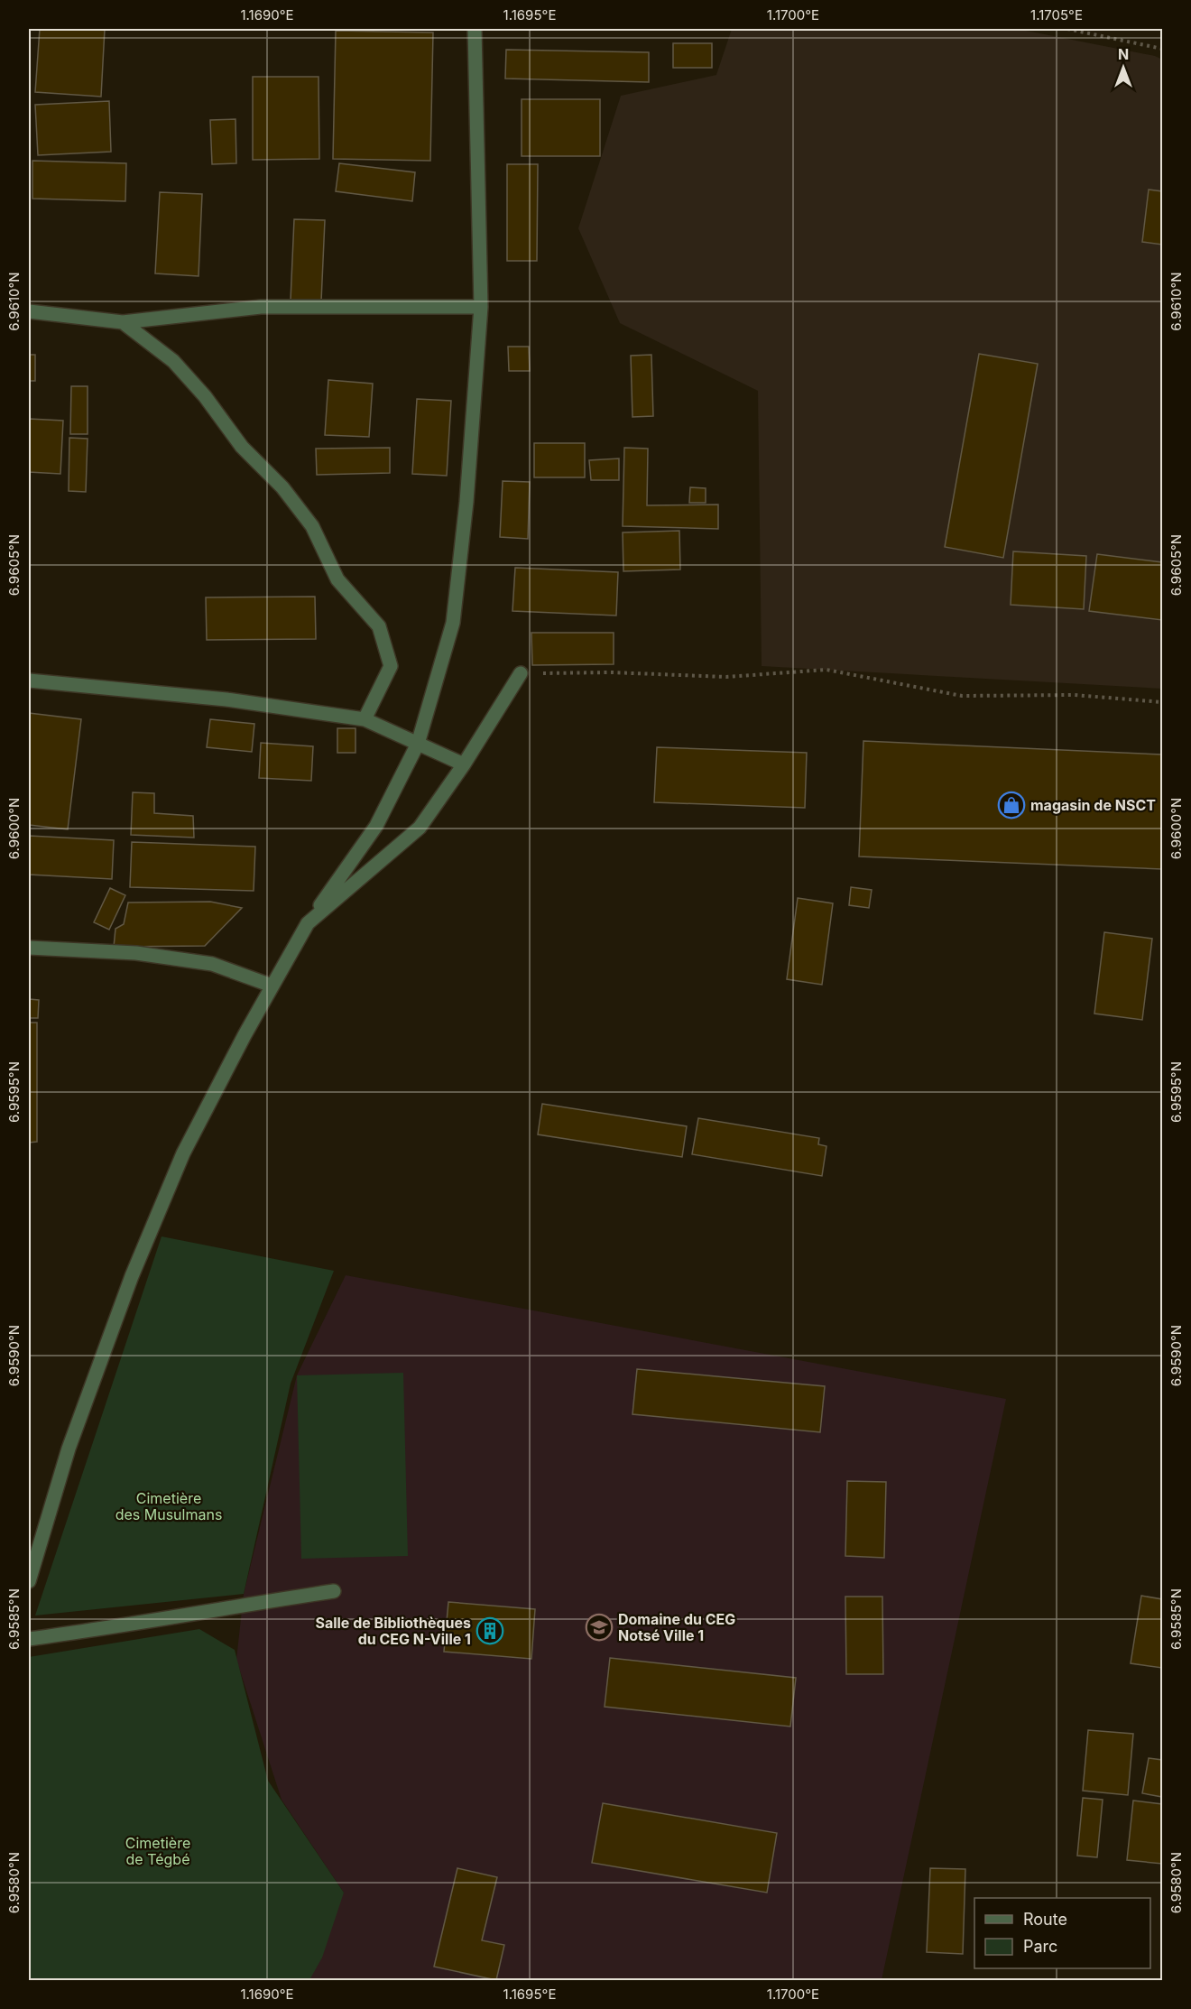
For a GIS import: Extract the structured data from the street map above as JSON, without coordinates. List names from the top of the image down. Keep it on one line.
{"parks":["Cimetière des Musulmans","Cimetière de Tégbé"],"places":{"shop":["magasin de NSCT"],"school or university":["Domaine du CEG Notsé Ville 1"],"building":["Salle de Bibliothèques du CEG N-Ville 1"]},"legend":["Route","Parc"],"north":"top","coordinates":["1.1690°E","1.1695°E","1.1700°E","1.1705°E","6.9610°N","6.9605°N","6.9600°N","6.9595°N","6.9590°N","6.9585°N","6.9580°N"]}
